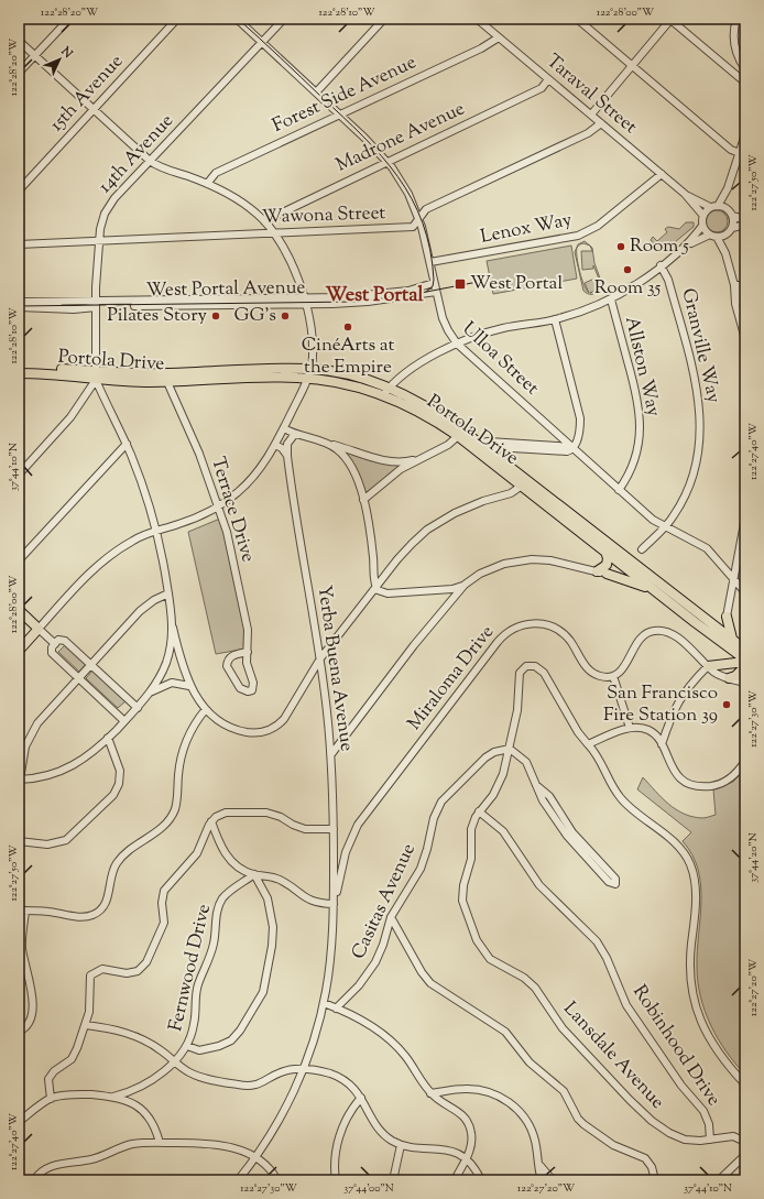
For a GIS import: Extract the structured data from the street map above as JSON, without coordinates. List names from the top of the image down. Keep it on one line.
{"streets":{"main road":["Portola Drive"],"street":["15th Avenue","Forest Side Avenue","Taraval Street","Madrone Avenue","14th Avenue","Wawona Street","Lenox Way","West Portal Avenue","Granville Way","Ulloa Street","Allston Way","Terrace Drive","Yerba Buena Avenue","Miraloma Drive","Casitas Avenue","Fernwood Drive","Robinhood Drive","Lansdale Avenue"]},"crossings":[["Forest Side Avenue","Taraval Street"],["Forest Side Avenue","Ulloa Street"],["Taraval Street","Madrone Avenue"],["Taraval Street","Wawona Street"],["Taraval Street","Lenox Way"],["Madrone Avenue","Ulloa Street"],["14th Avenue","Wawona Street"],["14th Avenue","West Portal Avenue"],["14th Avenue","Ulloa Street"],["14th Avenue","Portola Drive"],["Wawona Street","Ulloa Street"],["Lenox Way","Ulloa Street"],["West Portal Avenue","Ulloa Street"],["Granville Way","Ulloa Street"],["Ulloa Street","Allston Way"],["Portola Drive","Terrace Drive"],["Yerba Buena Avenue","Miraloma Drive"],["Casitas Avenue","Lansdale Avenue"],["Robinhood Drive","Lansdale Avenue"]],"districts":["West Portal"],"places":{"other":["Room 5","Room 35","Pilates Story","GG’s","CinéArts at the Empire","San Francisco Fire Station 39"],"transit":["West Portal"]},"north":"top right","coordinates":["122°28'20\"W","122°28'10\"W","122°28'00\"W","122°27'50\"W","122°27'40\"W","37°44'10\"N","122°27'30\"W","37°44'20\"N","122°27'20\"W","37°44'00\"N"]}
